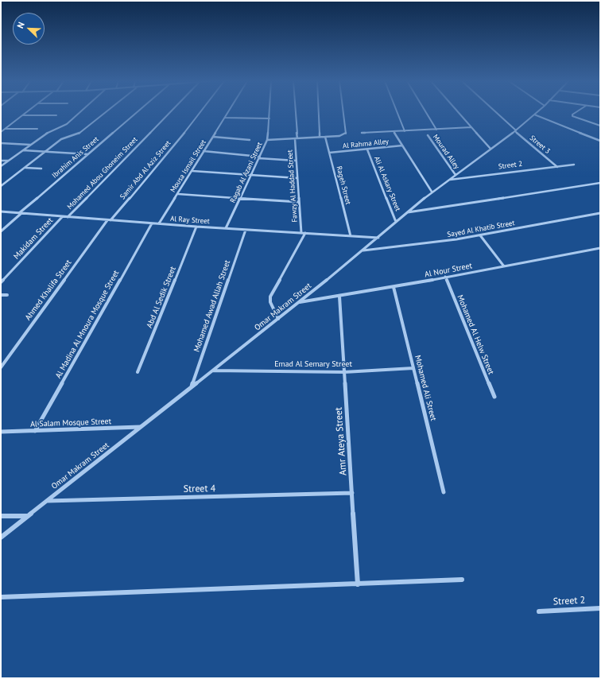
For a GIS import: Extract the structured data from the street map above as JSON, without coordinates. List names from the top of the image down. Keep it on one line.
{"streets":{"street":["Al Rahma Alley","Street 3","Mourad Alley","Ibrahim Anis Street","Street 2","Mousa Ismail Street","Samir Abd Al Aziz Street","Ragab Al Azani Street","Mohamed Abou Ghoneim Street","Ali Al Askary Street","Rageh Street","Fawzy Al Haddad Street","Al Ray Street","Sayed Al Khatib Street","Makidam Street","Al Nour Street","Ahmed Khalifa Street","Abd Al Sedik Street","Mohamed Awad Allah Street","Omar Makram Street","Al Madina Al Mnoura Mosque Street","Mohamed Al Helw Street","Emad Al Semary Street","Mohamed Ali Street","Al Salam Mosque Street","Amr Ateya Street","Street 4"]},"crossings":[["Al Rahma Alley","Ali Al Askary Street"],["Al Rahma Alley","Rageh Street"],["Street 3","Street 2"],["Street 3","Omar Makram Street"],["Mourad Alley","Omar Makram Street"],["Ibrahim Anis Street","Al Ray Street"],["Street 2","Omar Makram Street"],["Mousa Ismail Street","Al Ray Street"],["Samir Abd Al Aziz Street","Al Ray Street"],["Samir Abd Al Aziz Street","Ahmed Khalifa Street"],["Ragab Al Azani Street","Al Ray Street"],["Mohamed Abou Ghoneim Street","Al Ray Street"],["Ali Al Askary Street","Omar Makram Street"],["Rageh Street","Al Ray Street"],["Fawzy Al Haddad Street","Al Ray Street"],["Al Ray Street","Makidam Street"],["Al Ray Street","Ahmed Khalifa Street"],["Al Ray Street","Abd Al Sedik Street"],["Al Ray Street","Mohamed Awad Allah Street"],["Al Ray Street","Omar Makram Street"],["Al Ray Street","Al Madina Al Mnoura Mosque Street"],["Sayed Al Khatib Street","Omar Makram Street"],["Al Nour Street","Omar Makram Street"],["Al Nour Street","Mohamed Al Helw Street"],["Al Nour Street","Mohamed Ali Street"],["Al Nour Street","Amr Ateya Street"],["Mohamed Awad Allah Street","Omar Makram Street"],["Omar Makram Street","Emad Al Semary Street"],["Omar Makram Street","Al Salam Mosque Street"],["Omar Makram Street","Street 4"],["Al Madina Al Mnoura Mosque Street","Al Salam Mosque Street"],["Emad Al Semary Street","Mohamed Ali Street"],["Emad Al Semary Street","Amr Ateya Street"],["Amr Ateya Street","Street 4"]],"north":"top left"}
